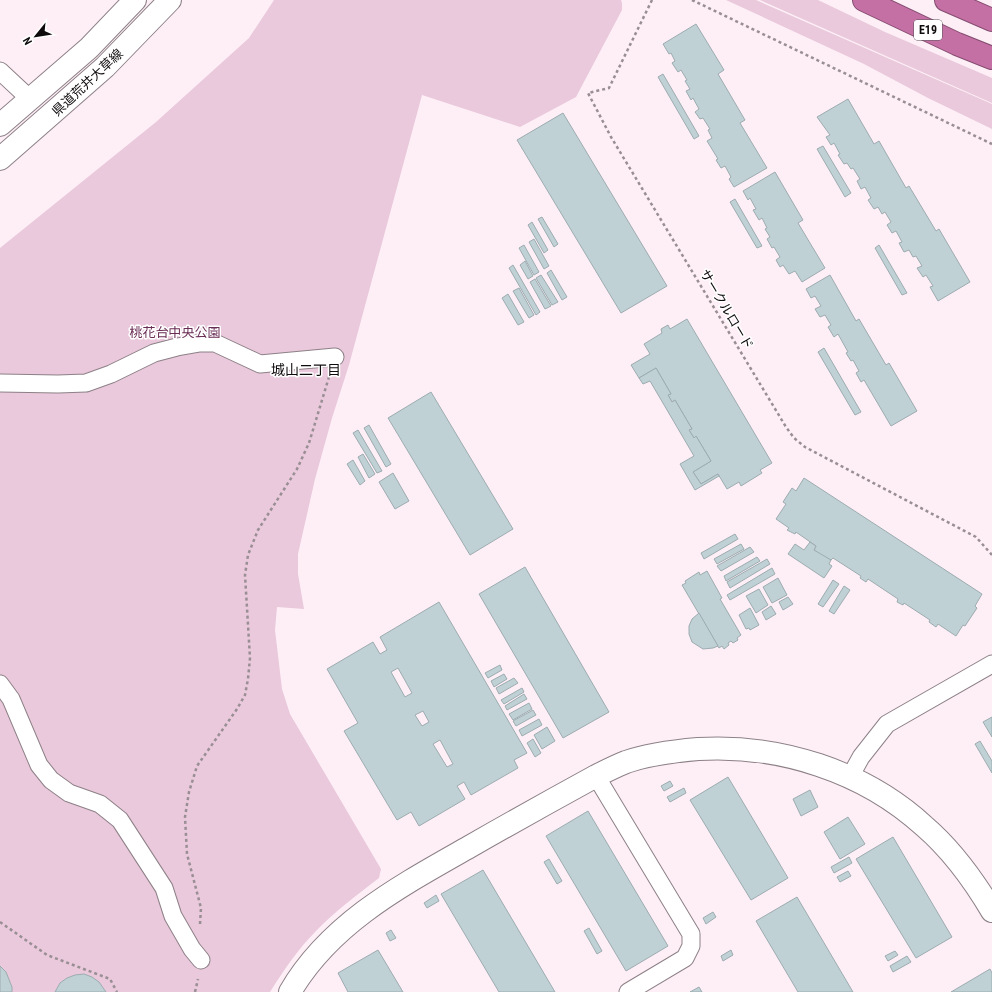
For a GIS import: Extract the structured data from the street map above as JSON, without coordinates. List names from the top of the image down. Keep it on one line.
{"streets":{"highway":["E19"],"street":["県道荒井大草線"],"path":["サークルロード"]},"districts":["城山二丁目"],"parks":["桃花台中央公園"],"north":"bottom left"}
